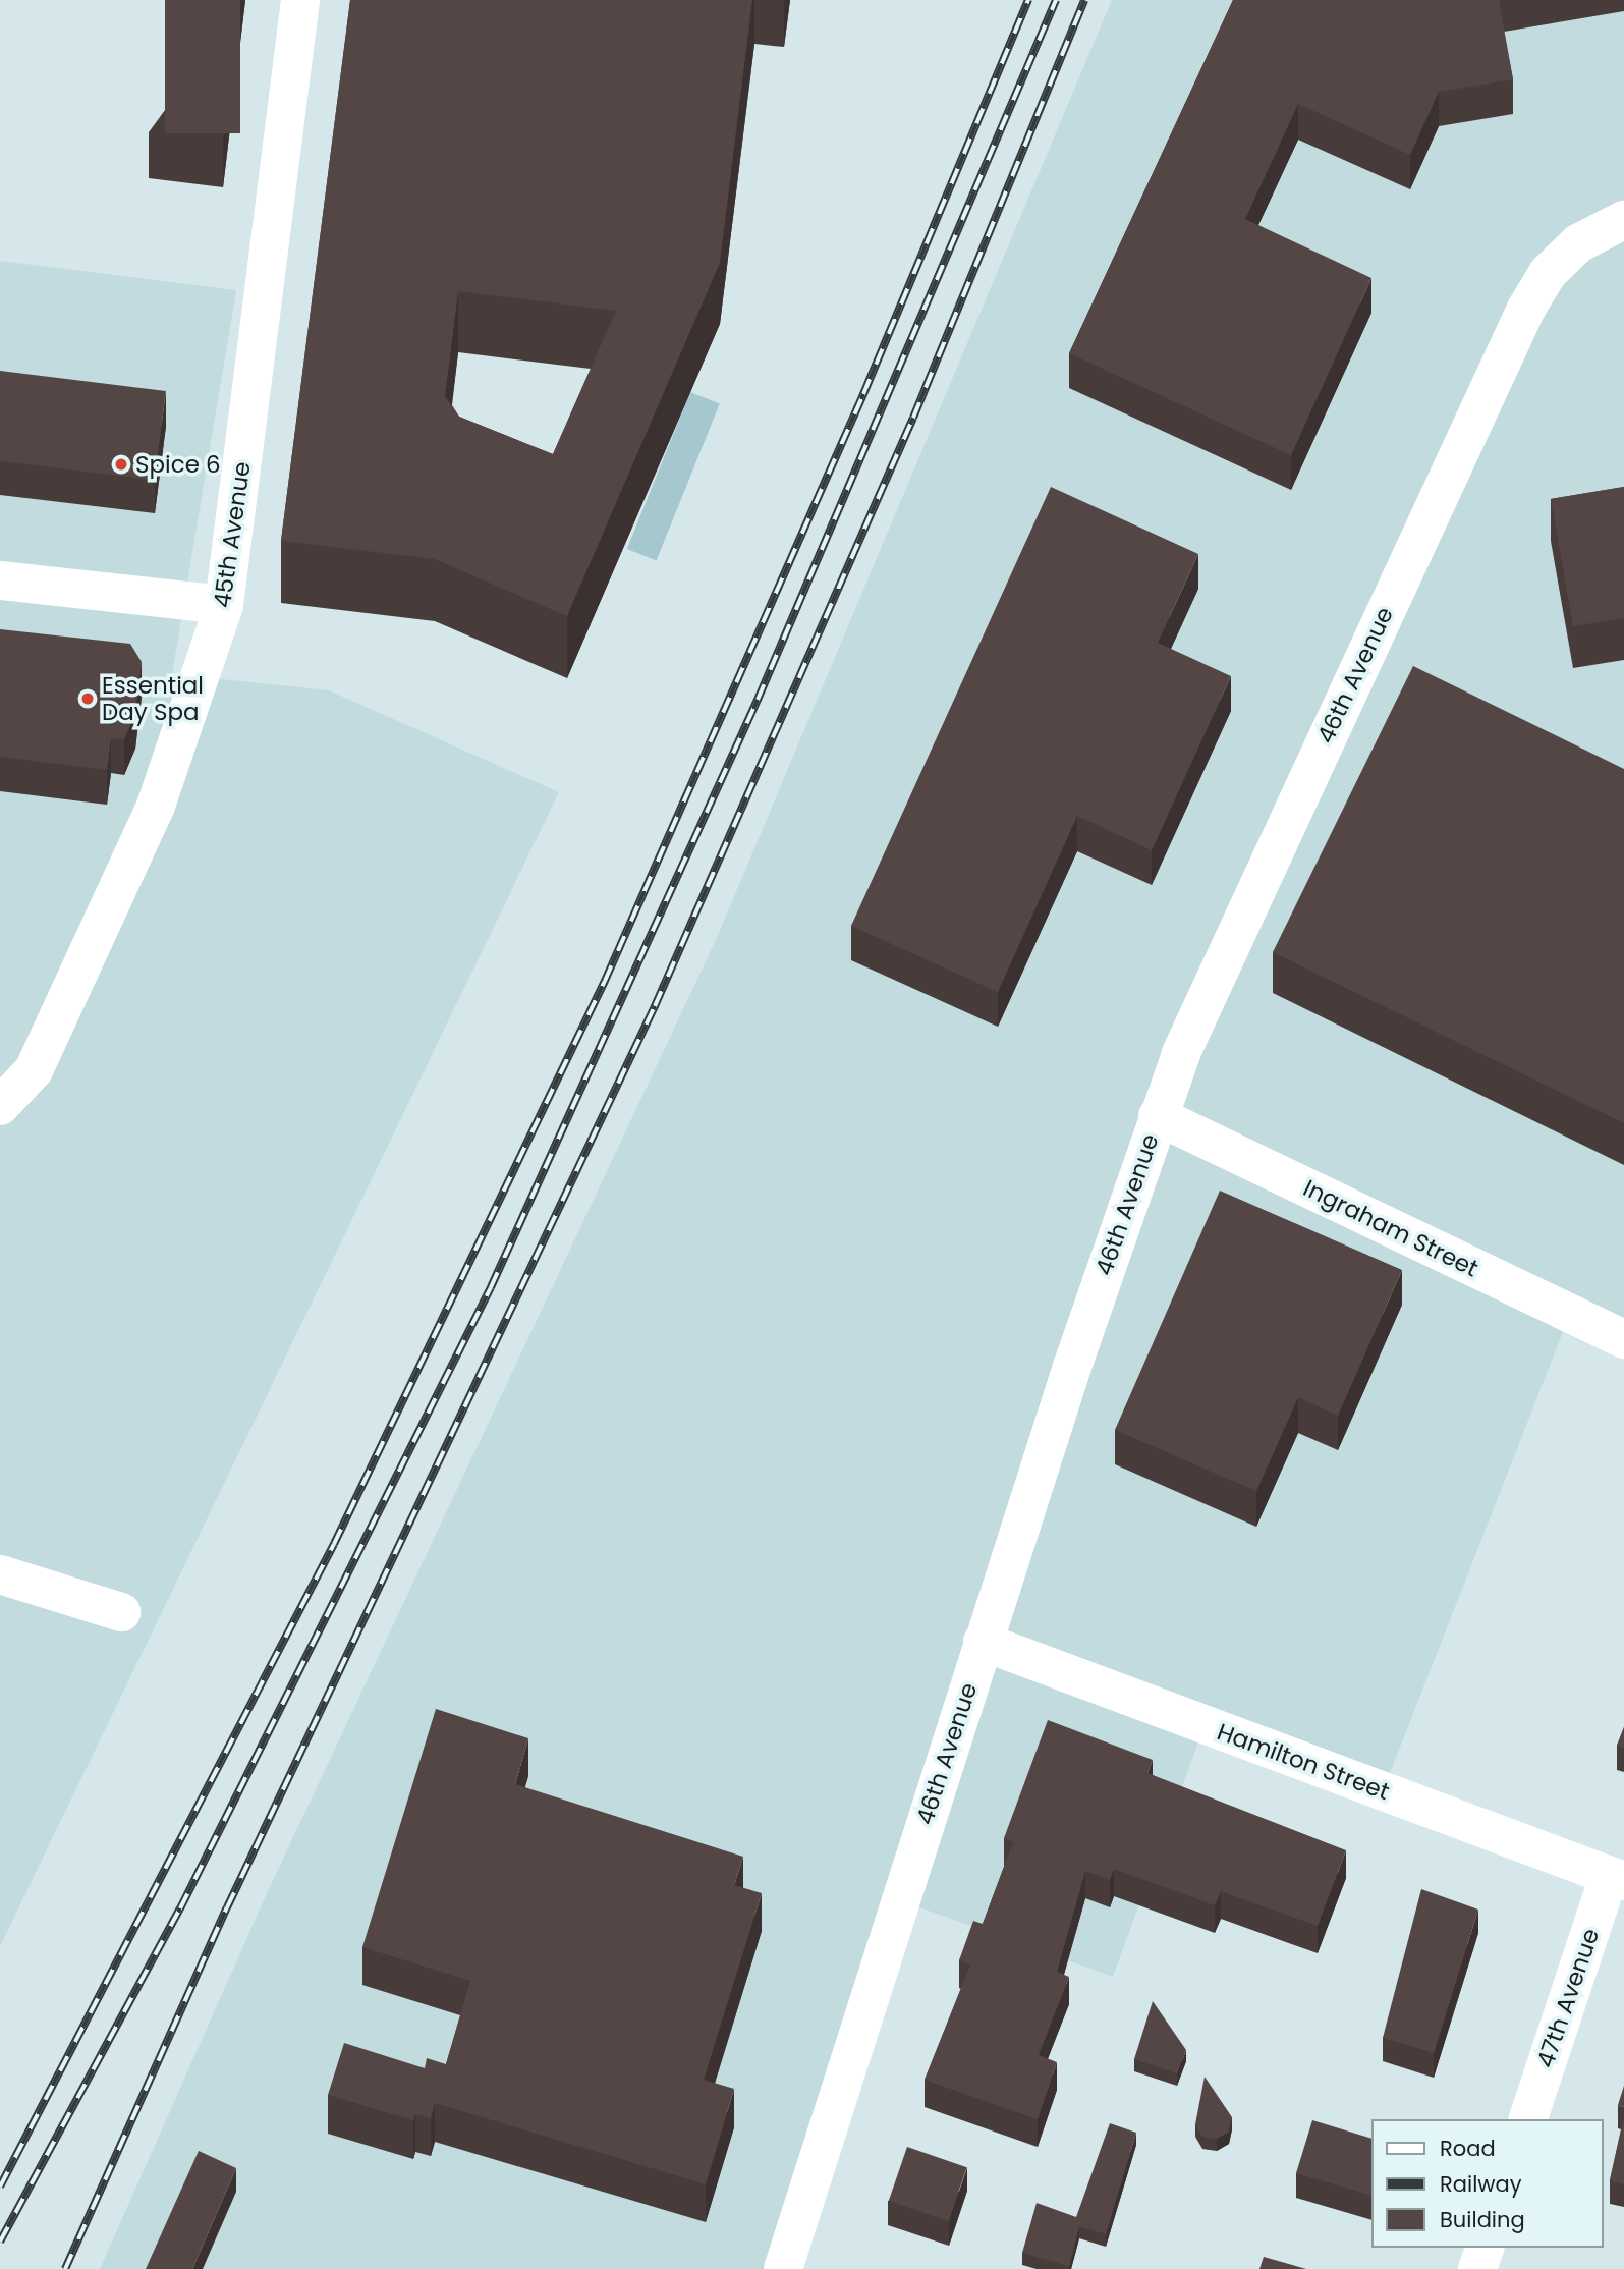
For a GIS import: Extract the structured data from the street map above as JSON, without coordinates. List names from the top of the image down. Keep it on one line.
{"streets":{"street":["45th Avenue","46th Avenue","Ingraham Street","Hamilton Street","47th Avenue"]},"crossings":[["46th Avenue","Ingraham Street"],["46th Avenue","Hamilton Street"],["Hamilton Street","47th Avenue"]],"places":["Spice 6","Essential Day Spa"],"legend":["Road","Railway","Building"]}
